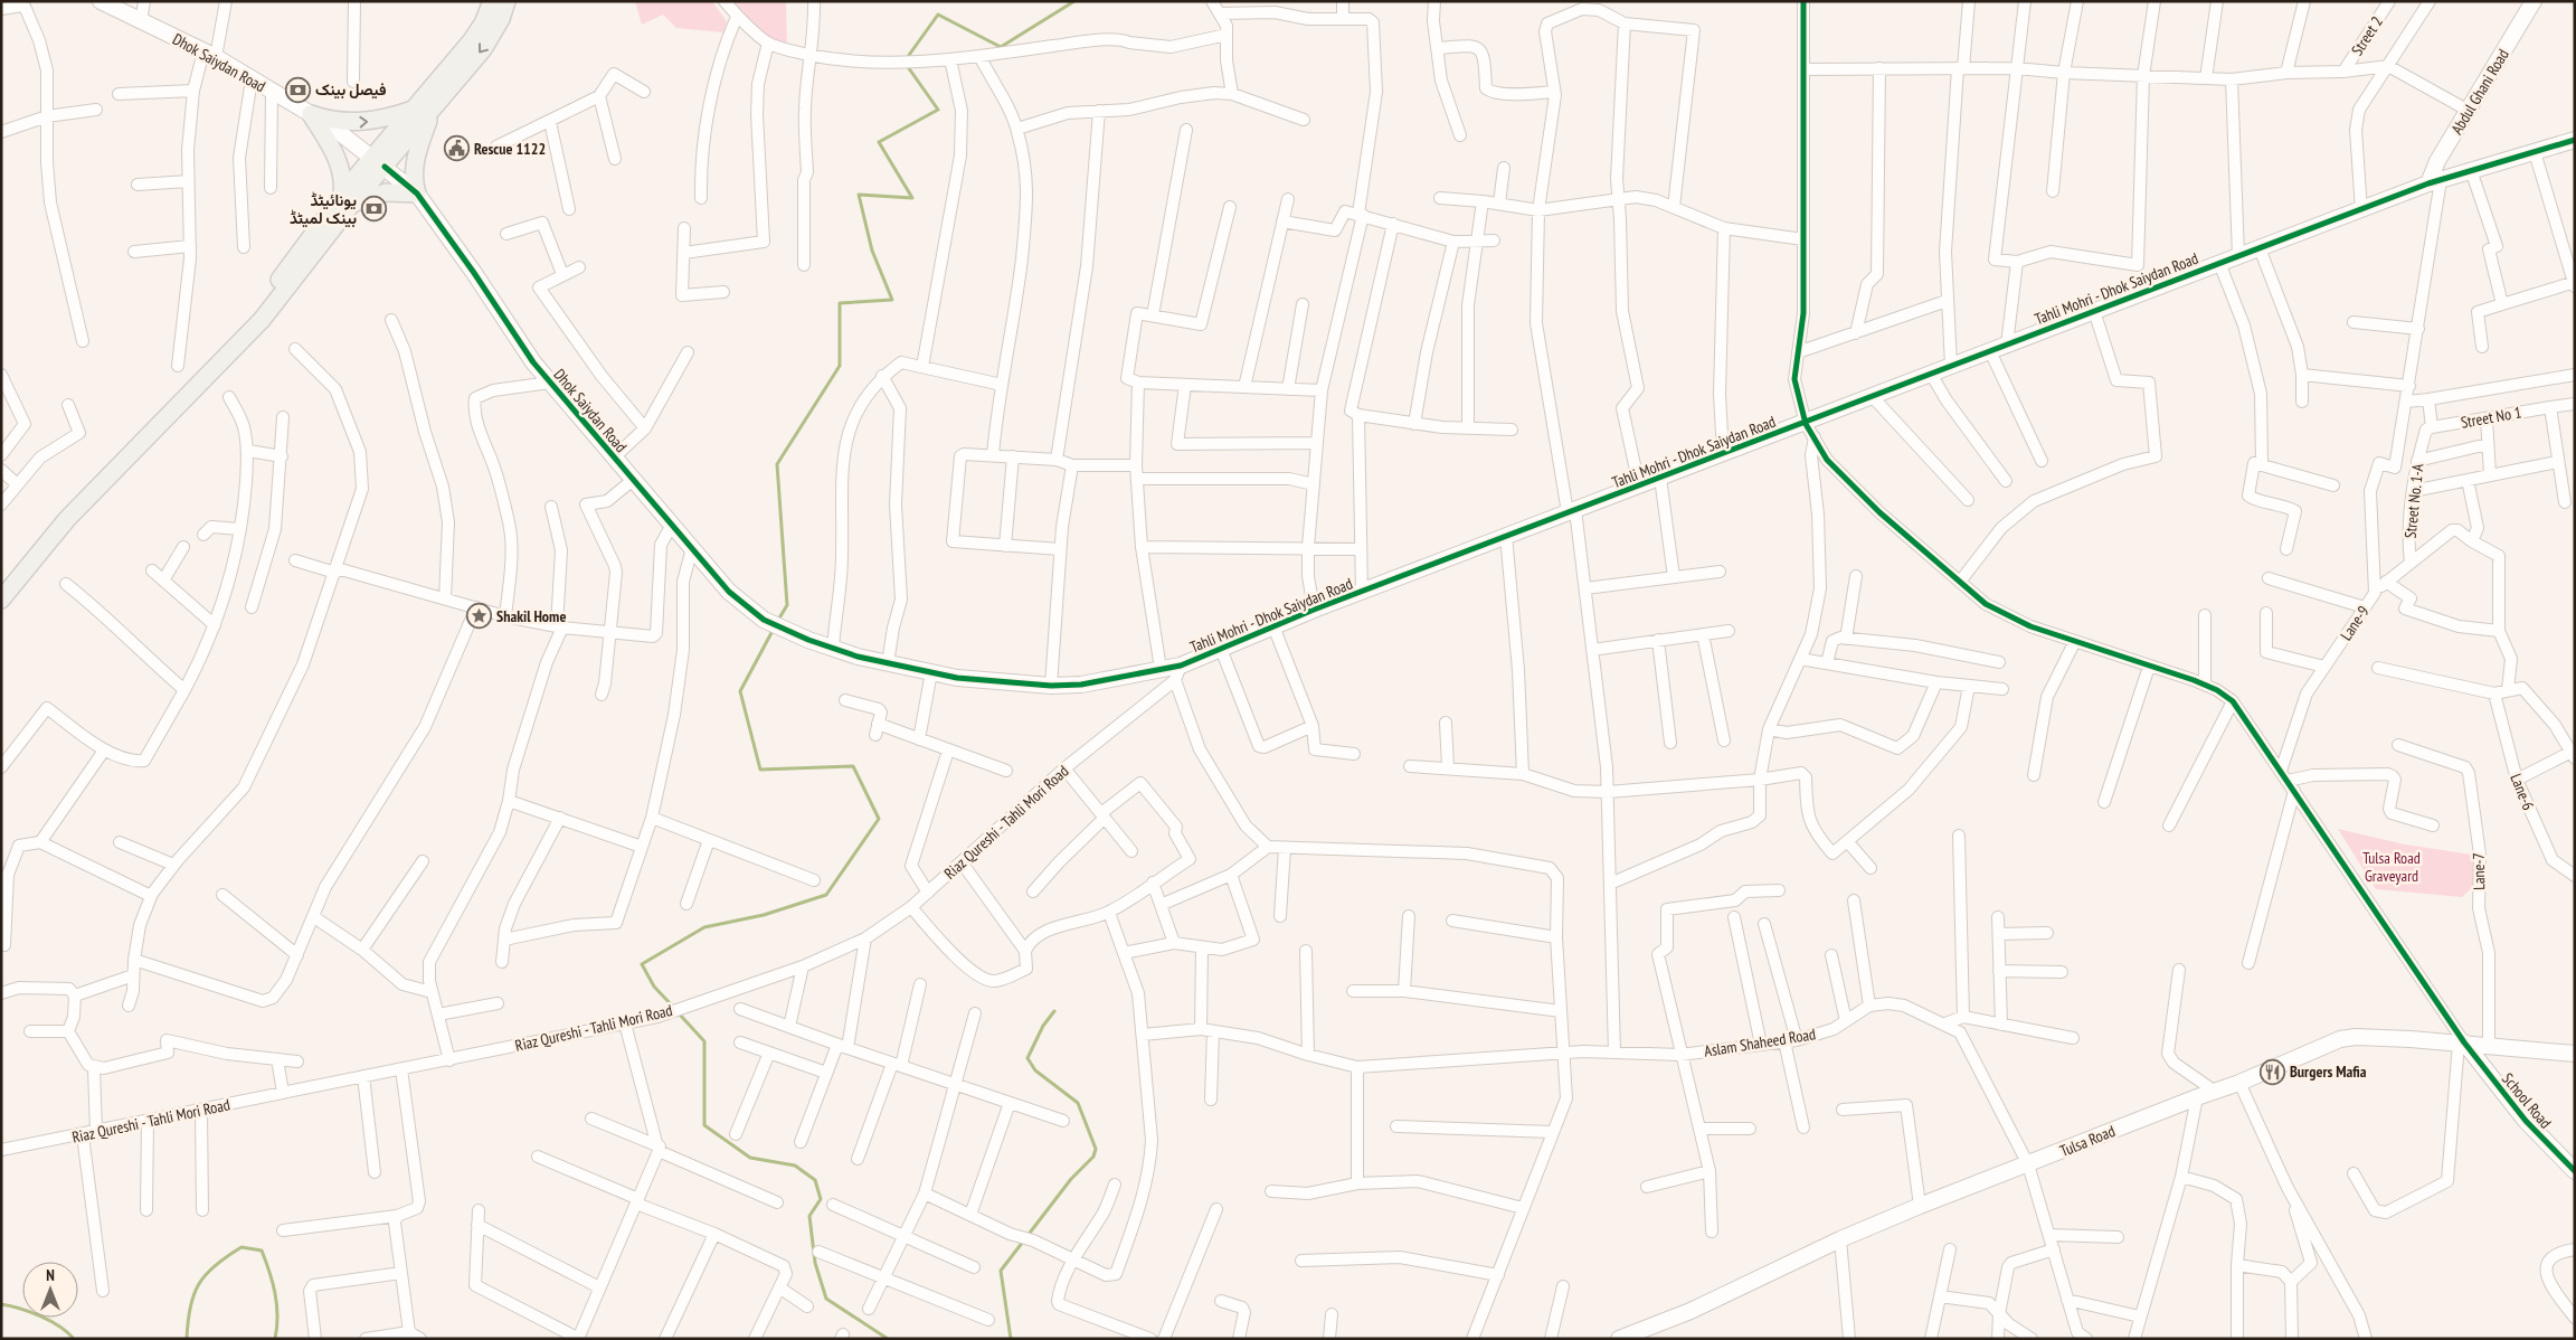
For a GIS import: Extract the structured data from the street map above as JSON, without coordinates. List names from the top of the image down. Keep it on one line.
{"streets":{"street":["Street 2","Dhok Saiydan Road","Abdul Ghani Road","Tahli Mohri - Dhok Saiydan Road","Street No 1","Street No. 1-A","Lane-9","Lane-6","Riaz Qureshi - Tahli Mori Road","Lane-7","Aslam Shaheed Road","School Road","Tulsa Road"]},"crossings":[["Dhok Saiydan Road","Tahli Mohri - Dhok Saiydan Road"],["Abdul Ghani Road","Tahli Mohri - Dhok Saiydan Road"],["Tahli Mohri - Dhok Saiydan Road","Riaz Qureshi - Tahli Mori Road"],["Street No 1","Street No. 1-A"],["Lane-7","Tulsa Road"],["School Road","Tulsa Road"]],"parks":["Tulsa Road Graveyard"],"places":{"bank":["فیصل بینک","یونائیٹڈ بینک لمیٹڈ"],"public building":["Rescue 1122"],"place":["Shakil Home"],"restaurant":["Burgers Mafia"]},"north":"top"}
